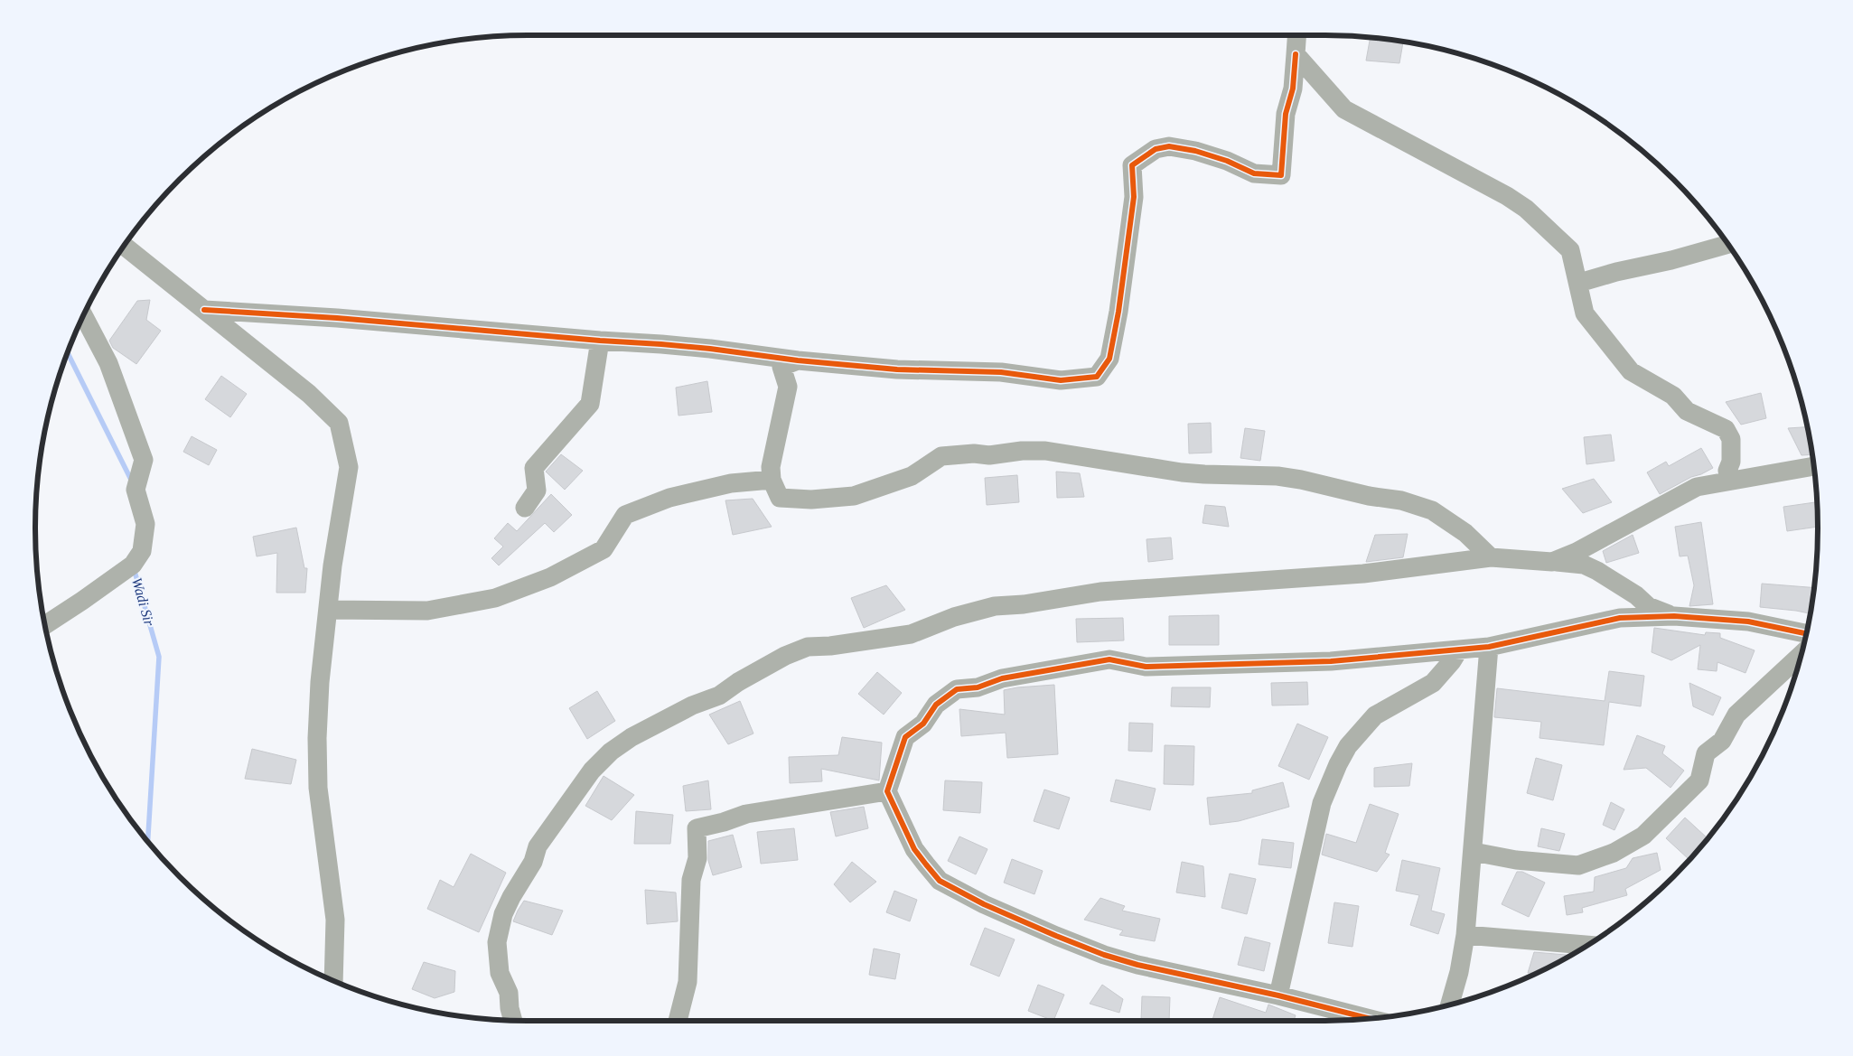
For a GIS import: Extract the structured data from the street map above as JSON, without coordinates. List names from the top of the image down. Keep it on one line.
{"water":["Wadi Sir"]}
